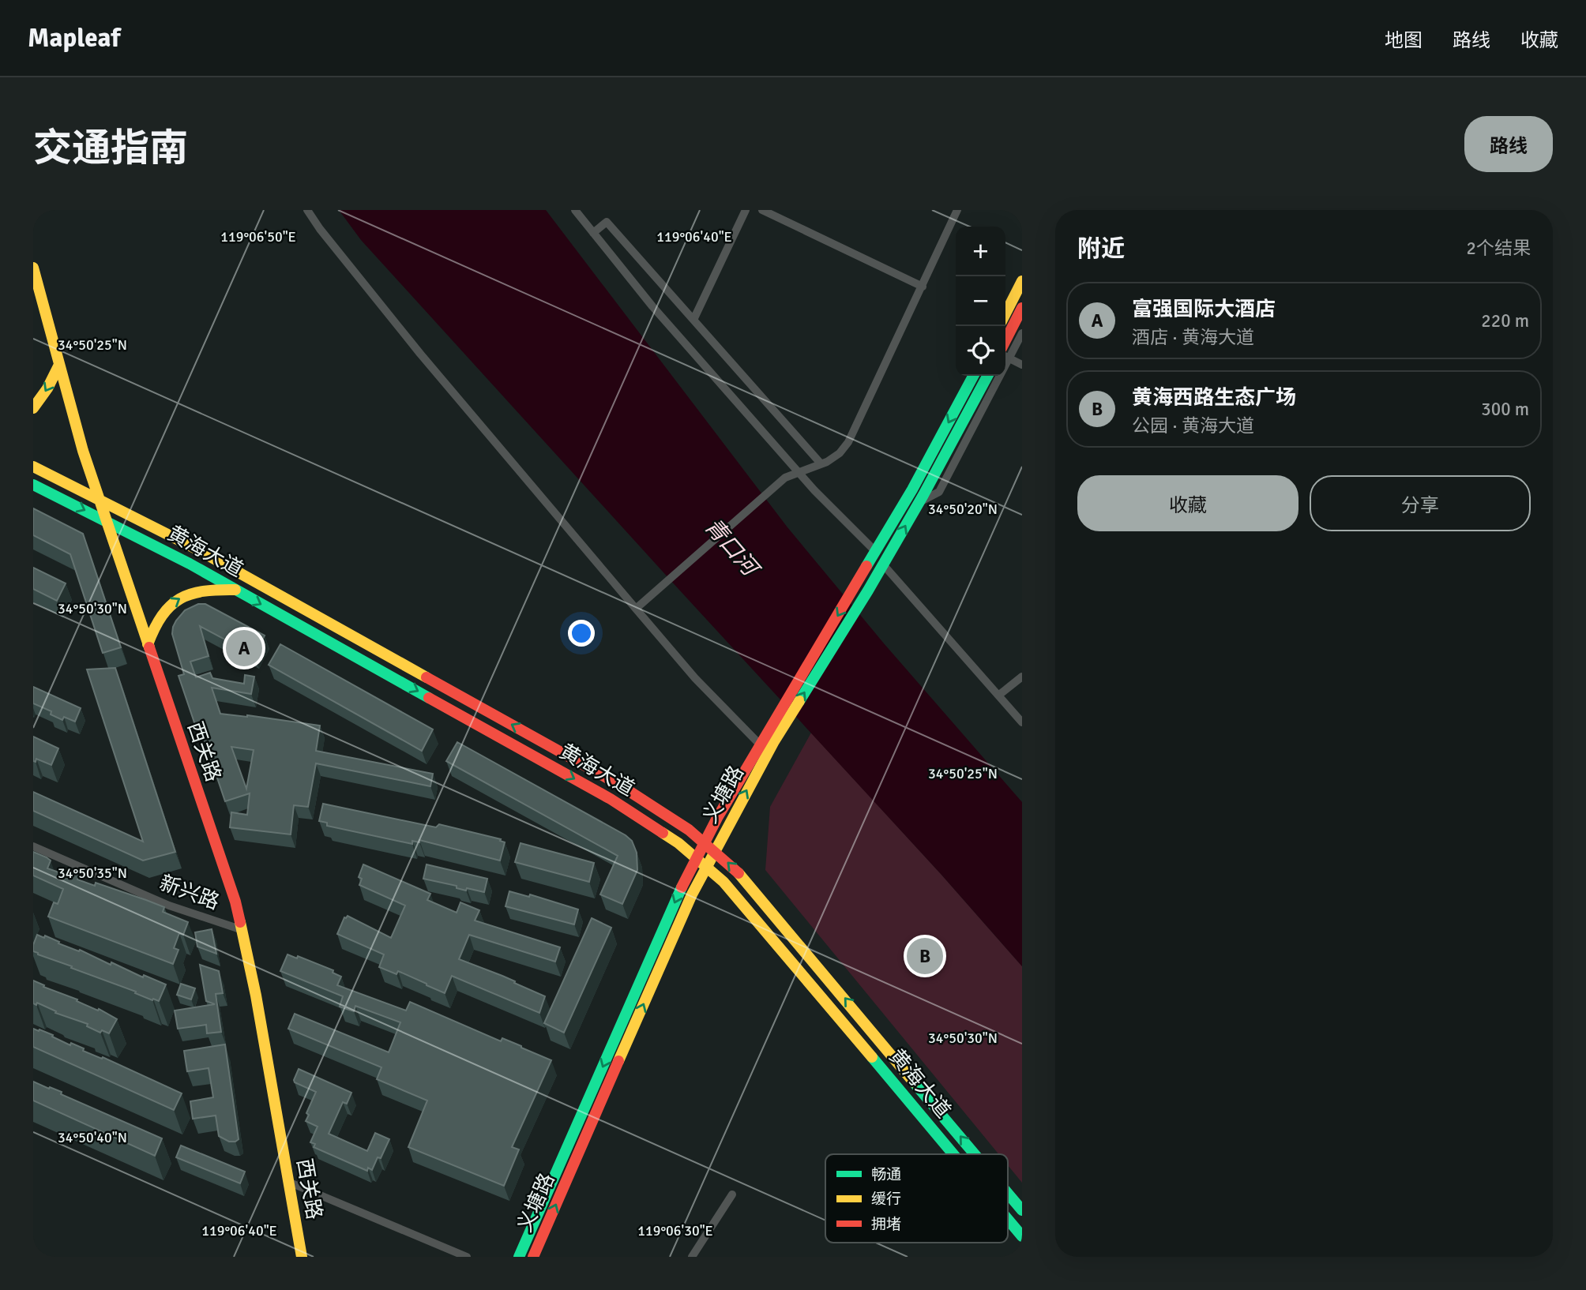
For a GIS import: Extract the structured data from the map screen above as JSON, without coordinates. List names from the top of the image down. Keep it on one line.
{"streets":{"main road":["黄海大道","西关路","义塘路"],"street":["新兴路"]},"crossings":[["黄海大道","西关路"],["黄海大道","义塘路"],["西关路","新兴路"]],"water":["青口河"],"legend":["畅通","缓行","拥堵"],"page":{"header":"Mapleaf","nav":["地图","路线","收藏"],"title":"交通指南","buttons":["路线",["收藏","分享"]],"heading":["附近","2个结果"],"map_buttons":["+","−"],"list":[{"mark":"A","name":"富强国际大酒店","note":"酒店 · 黄海大道","value":"220 m"},{"mark":"B","name":"黄海西路生态广场","note":"公园 · 黄海大道","value":"300 m"}],"pins":["A","B"]},"coordinates":["119°06'50\"E","119°06'40\"E","34°50'25\"N","34°50'20\"N","34°50'30\"N","34°50'35\"N","34°50'40\"N","119°06'30\"E"]}
